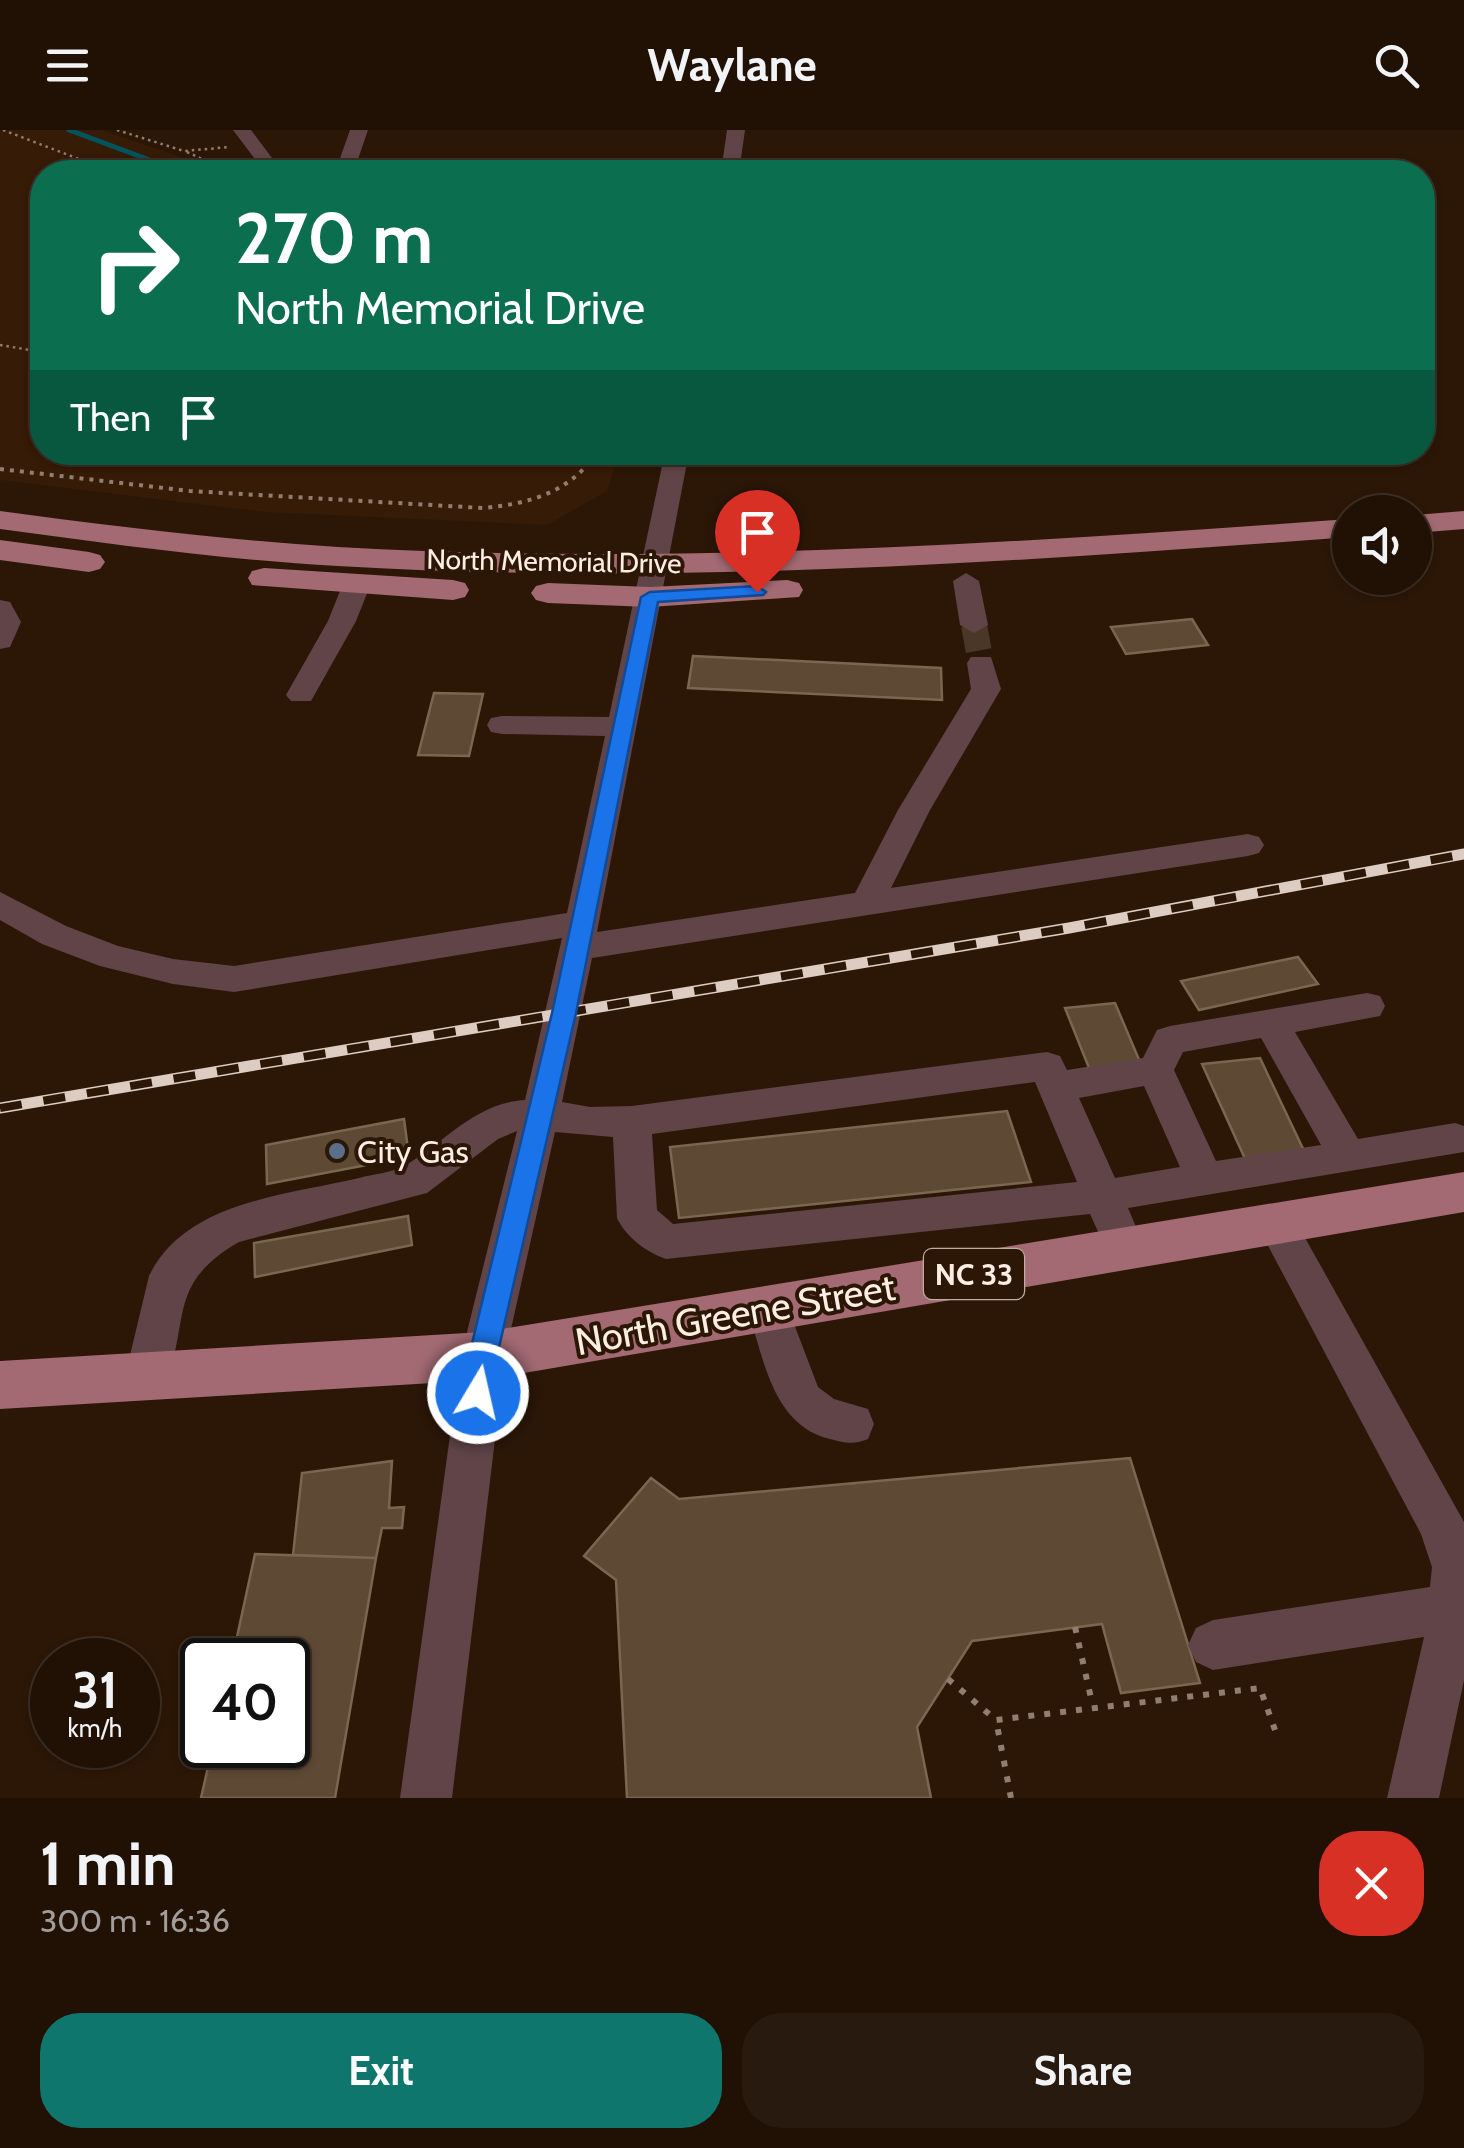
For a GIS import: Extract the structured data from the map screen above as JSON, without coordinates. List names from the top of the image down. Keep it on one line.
{"streets":{"main road":["North Memorial Drive","NC 33","North Greene Street"]},"places":["City Gas"],"page":{"header":"Waylane","turn":["270 m","North Memorial Drive"],"then":"Then","speed":"31 km/h","limit":"40","heading":["1 min","300 m · 16:36"],"buttons":["Exit","Share"]}}
